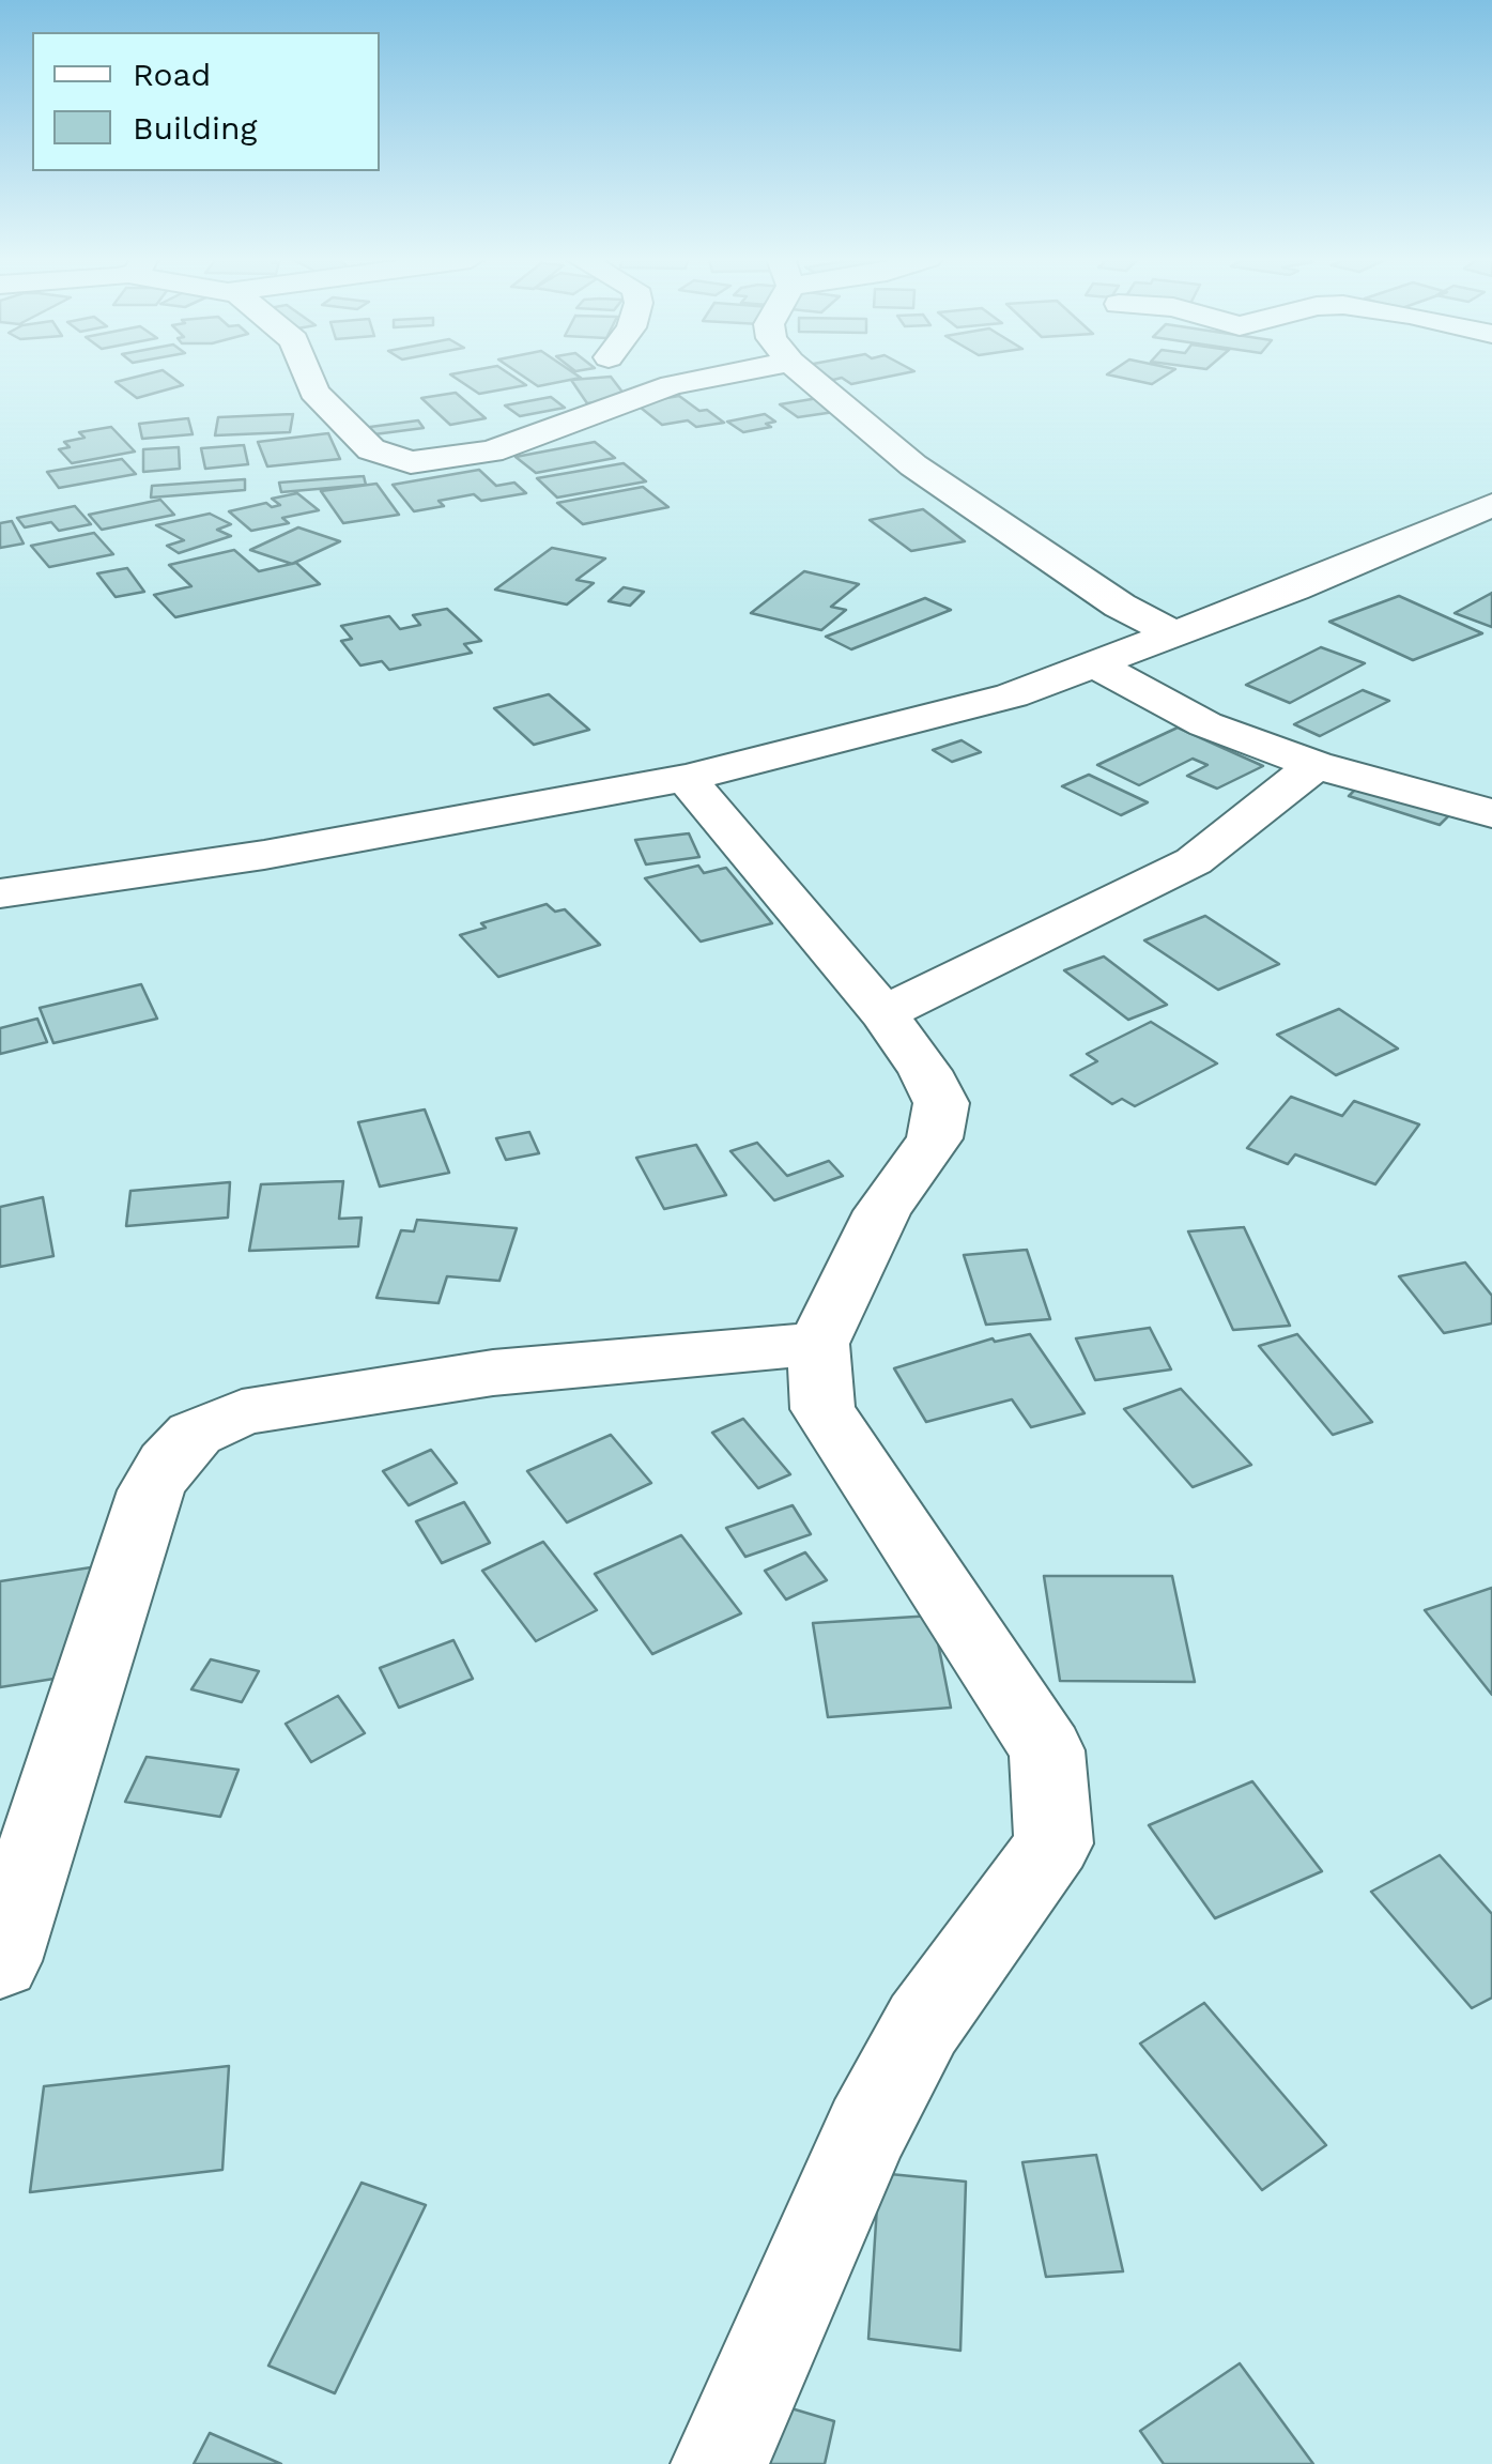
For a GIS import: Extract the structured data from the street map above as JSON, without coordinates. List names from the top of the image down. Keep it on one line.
{"legend":["Road","Building"]}
